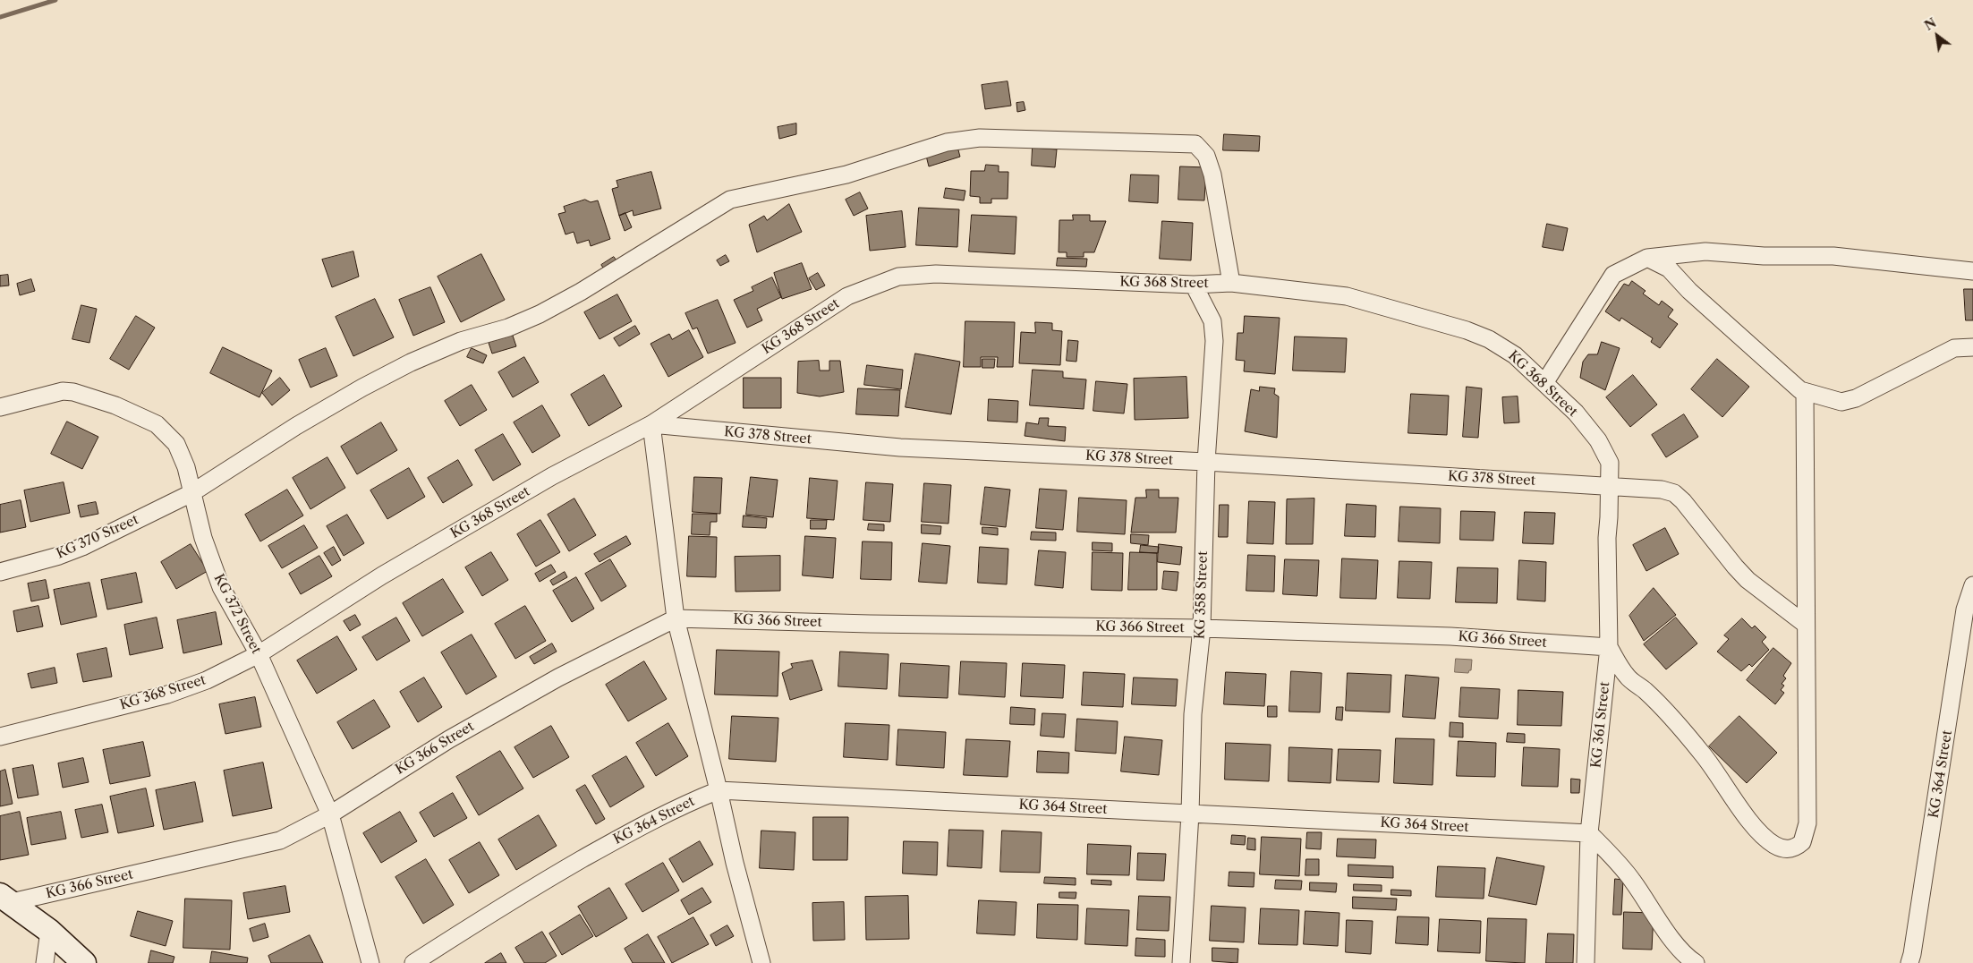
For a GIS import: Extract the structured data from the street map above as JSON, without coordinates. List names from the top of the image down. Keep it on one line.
{"streets":{"street":["KG 368 Street","KG 378 Street","KG 370 Street","KG 358 Street","KG 372 Street","KG 366 Street","KG 361 Street","KG 364 Street"]},"crossings":[["KG 368 Street","KG 378 Street"],["KG 368 Street","KG 370 Street"],["KG 368 Street","KG 358 Street"],["KG 368 Street","KG 372 Street"],["KG 368 Street","KG 361 Street"],["KG 378 Street","KG 358 Street"],["KG 378 Street","KG 361 Street"],["KG 370 Street","KG 372 Street"],["KG 358 Street","KG 366 Street"],["KG 358 Street","KG 364 Street"],["KG 372 Street","KG 366 Street"],["KG 366 Street","KG 361 Street"],["KG 361 Street","KG 364 Street"]],"north":"top left"}
